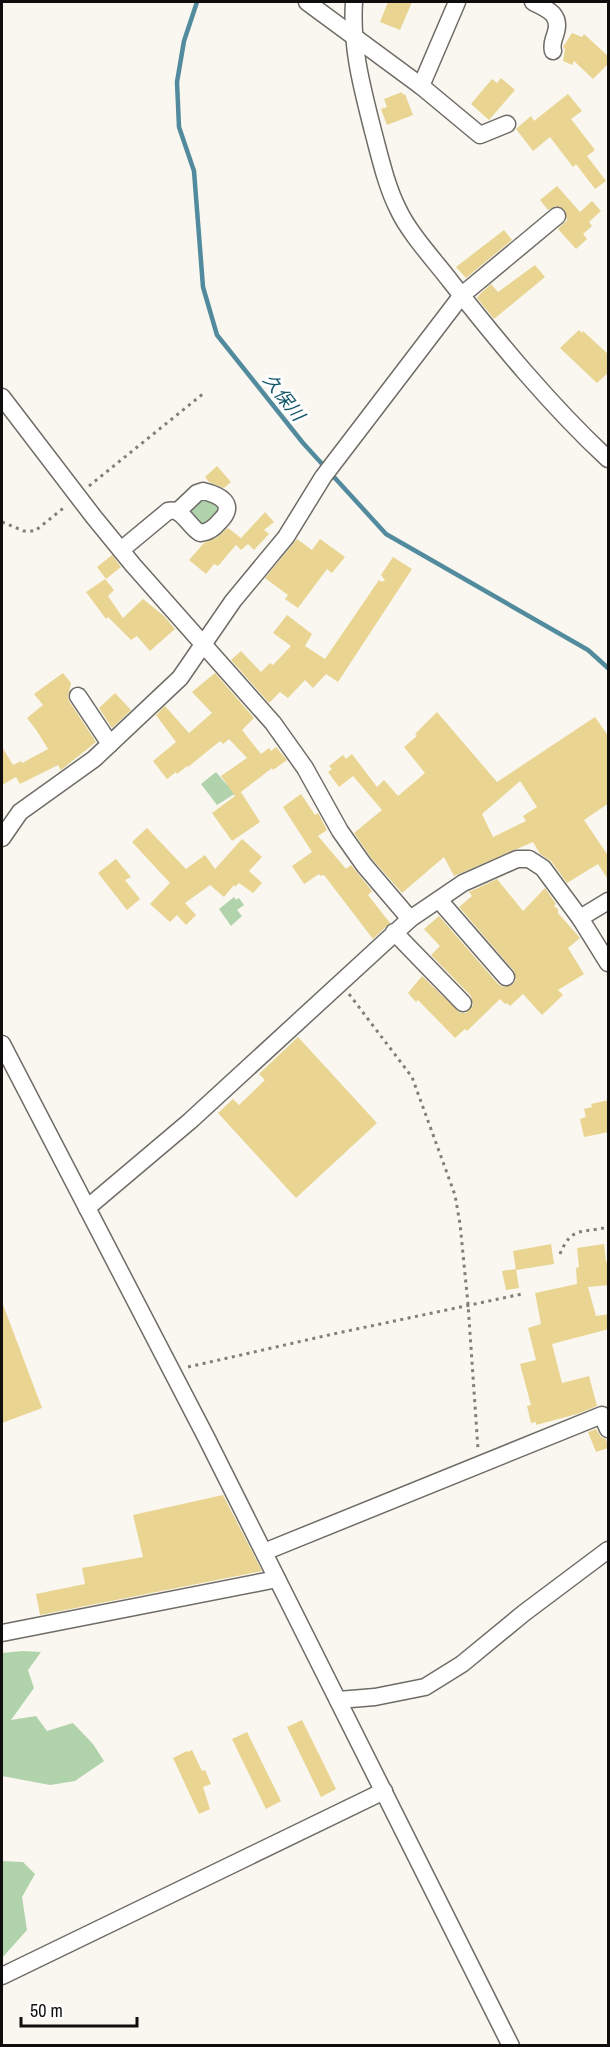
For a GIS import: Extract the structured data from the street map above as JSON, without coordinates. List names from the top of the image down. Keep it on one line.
{"water":["久保川"],"scale_bar":"50 m"}
